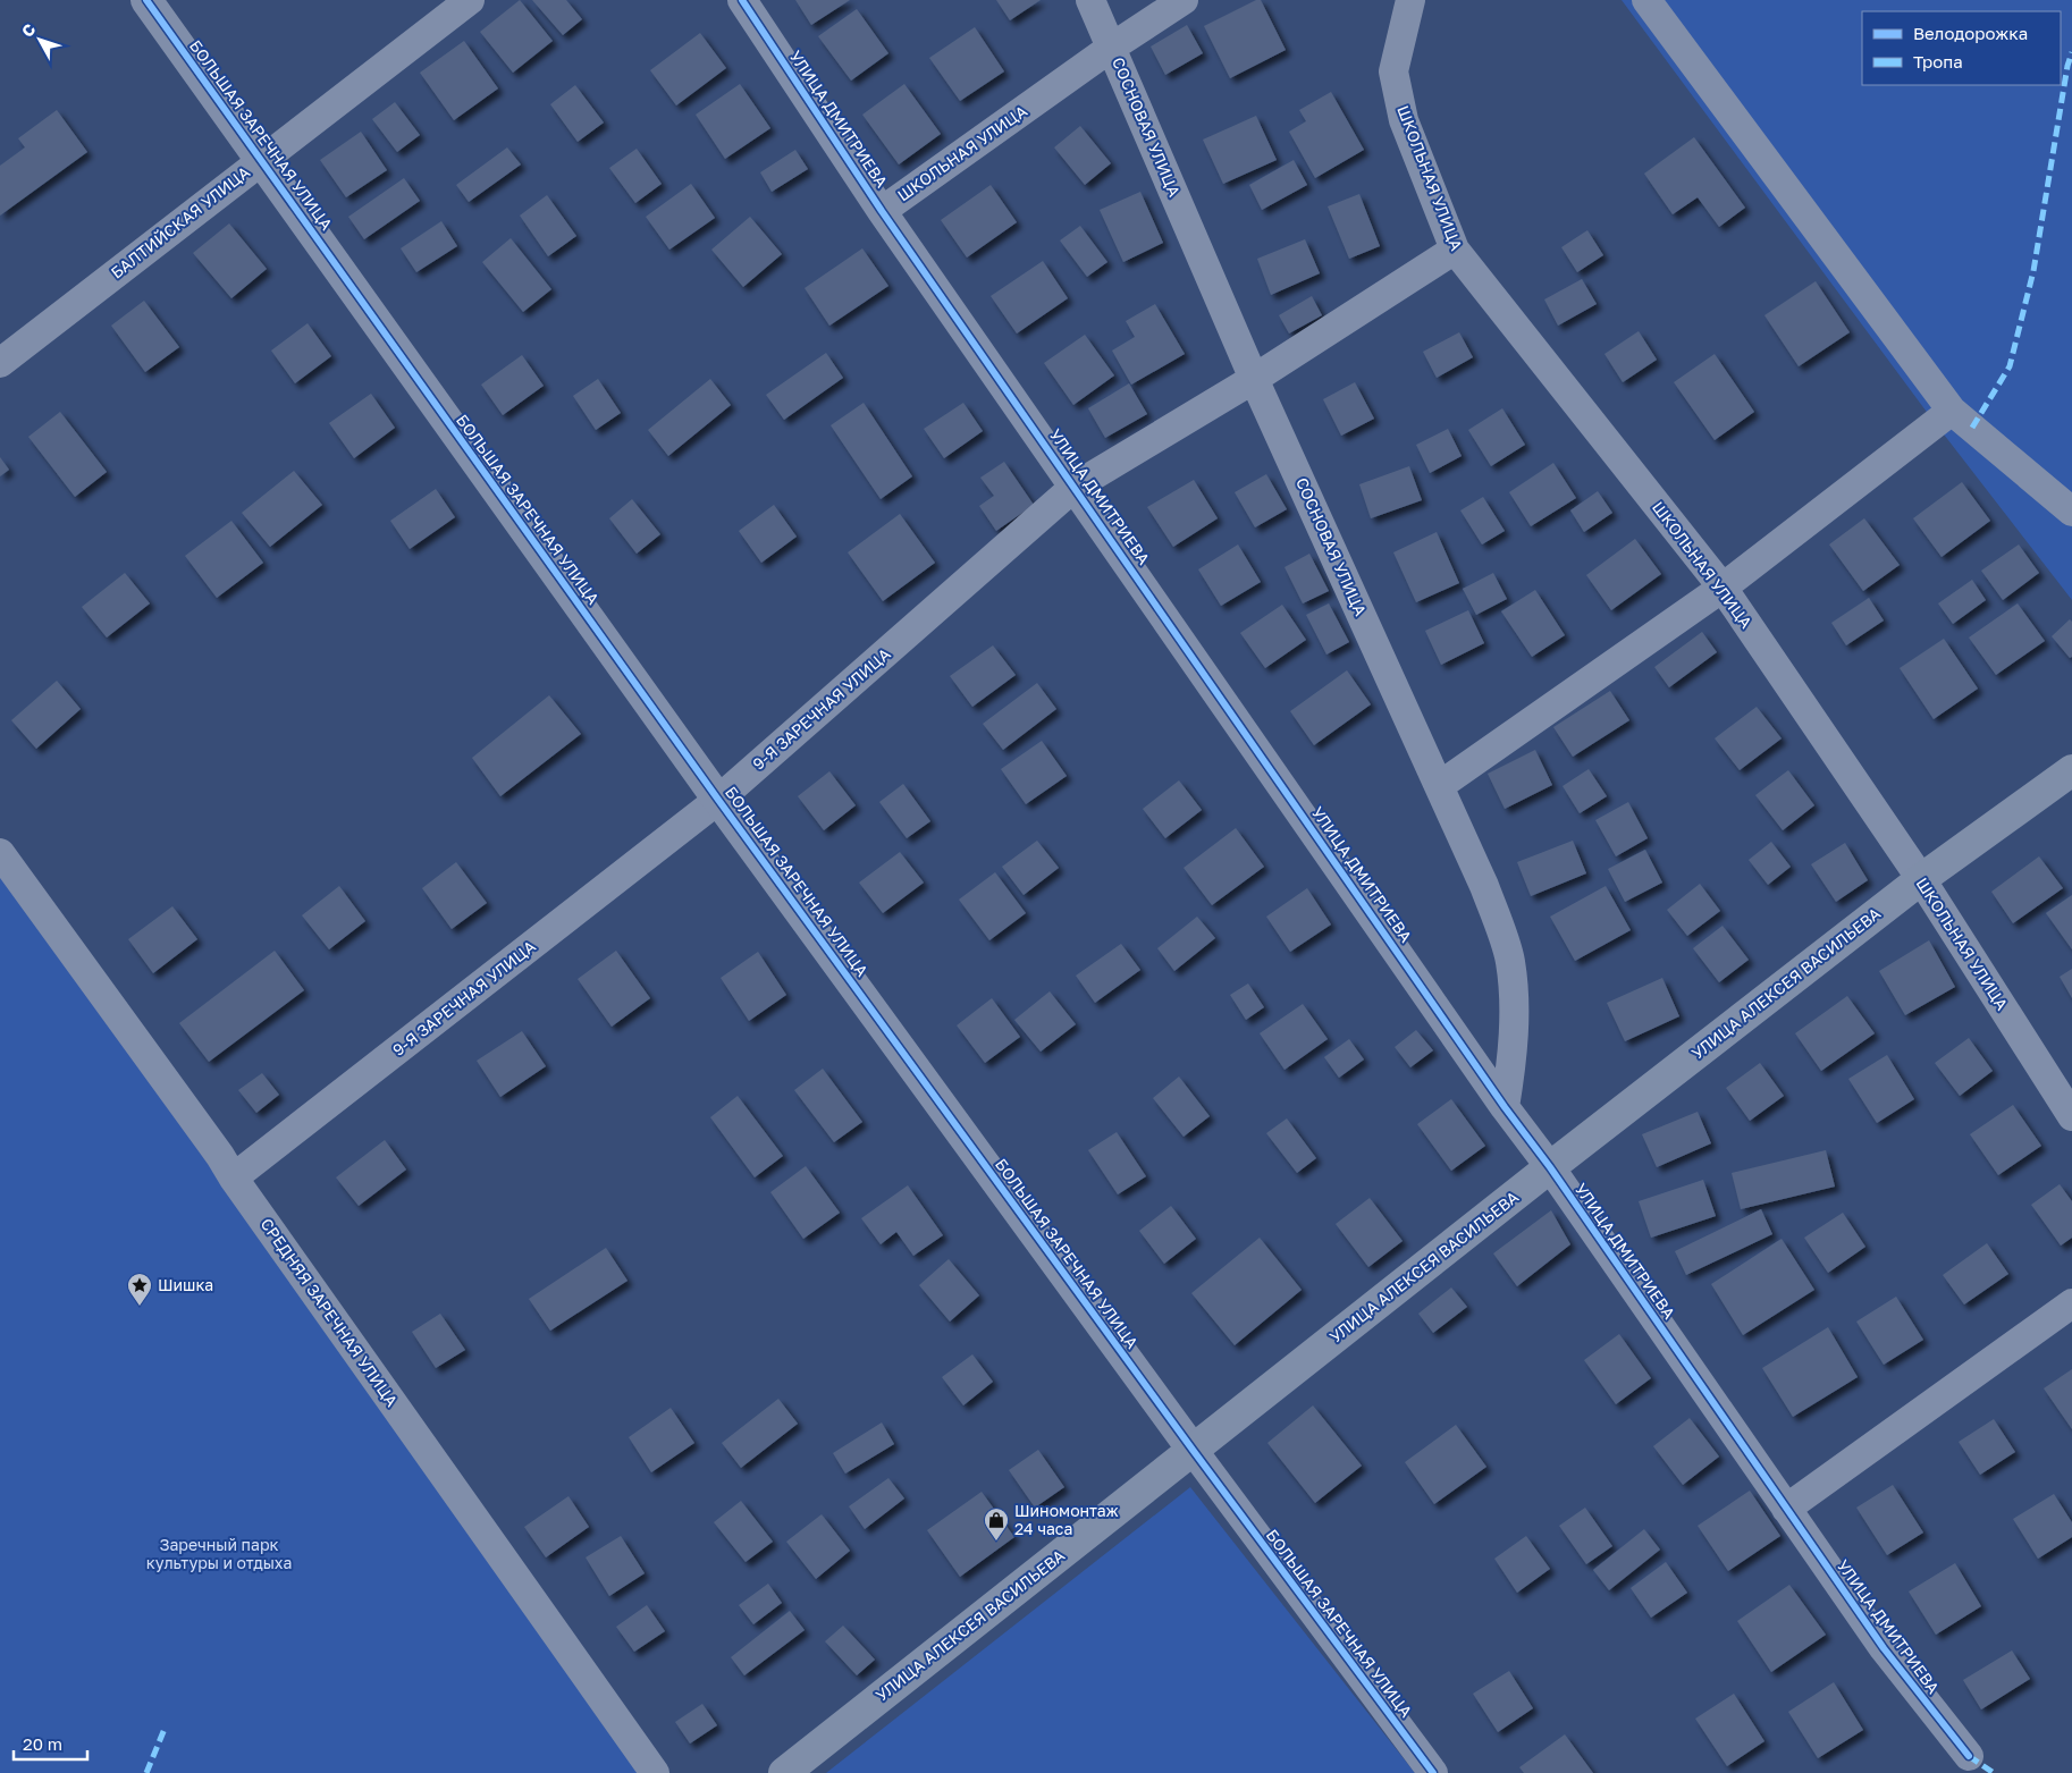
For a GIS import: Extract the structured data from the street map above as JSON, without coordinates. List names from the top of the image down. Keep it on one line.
{"streets":{"main road":["УЛИЦА АЛЕКСЕЯ ВАСИЛЬЕВА"],"street":["УЛИЦА ДМИТРИЕВА","СОСНОВАЯ УЛИЦА","БОЛЬШАЯ ЗАРЕЧНАЯ УЛИЦА","ШКОЛЬНАЯ УЛИЦА","БАЛТИЙСКАЯ УЛИЦА","9-Я ЗАРЕЧНАЯ УЛИЦА","СРЕДНЯЯ ЗАРЕЧНАЯ УЛИЦА"]},"crossings":[["УЛИЦА ДМИТРИЕВА","СОСНОВАЯ УЛИЦА"],["УЛИЦА ДМИТРИЕВА","ШКОЛЬНАЯ УЛИЦА"],["УЛИЦА ДМИТРИЕВА","9-Я ЗАРЕЧНАЯ УЛИЦА"],["УЛИЦА ДМИТРИЕВА","УЛИЦА АЛЕКСЕЯ ВАСИЛЬЕВА"],["СОСНОВАЯ УЛИЦА","ШКОЛЬНАЯ УЛИЦА"],["СОСНОВАЯ УЛИЦА","9-Я ЗАРЕЧНАЯ УЛИЦА"],["БОЛЬШАЯ ЗАРЕЧНАЯ УЛИЦА","БАЛТИЙСКАЯ УЛИЦА"],["БОЛЬШАЯ ЗАРЕЧНАЯ УЛИЦА","9-Я ЗАРЕЧНАЯ УЛИЦА"],["БОЛЬШАЯ ЗАРЕЧНАЯ УЛИЦА","УЛИЦА АЛЕКСЕЯ ВАСИЛЬЕВА"],["ШКОЛЬНАЯ УЛИЦА","9-Я ЗАРЕЧНАЯ УЛИЦА"],["ШКОЛЬНАЯ УЛИЦА","УЛИЦА АЛЕКСЕЯ ВАСИЛЬЕВА"],["9-Я ЗАРЕЧНАЯ УЛИЦА","СРЕДНЯЯ ЗАРЕЧНАЯ УЛИЦА"]],"parks":["Заречный парк культуры и отдыха"],"places":{"place":["Шишка"],"shop":["Шиномонтаж 24 часа"]},"legend":["Велодорожка","Тропа"],"scale_bar":"20 m","north":"top left"}
